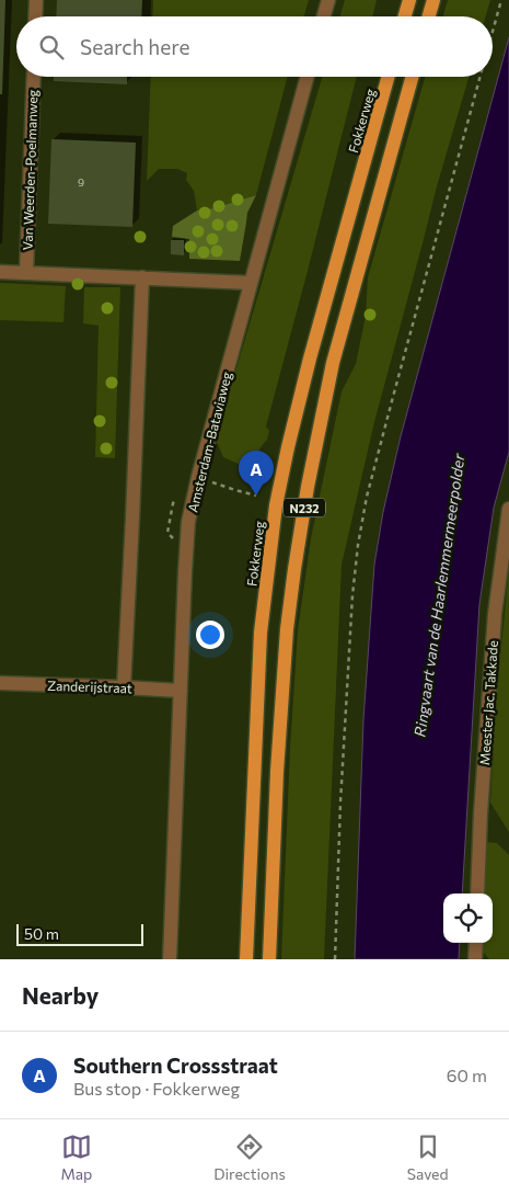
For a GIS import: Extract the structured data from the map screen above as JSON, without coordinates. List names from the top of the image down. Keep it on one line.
{"streets":{"main road":["Fokkerweg","N232"],"street":["Van Weerden-Poelmanweg","Amsterdam-Bataviaweg","Zanderijstraat","Meester Jac. Takkade"]},"crossings":[["Amsterdam-Bataviaweg","Zanderijstraat"]],"water":["Ringvaart van de Haarlemmermeerpolder"],"house_numbers":["9"],"scale_bar":"50 m","page":{"search":"Search here","pins":"A","scale":"50 m","heading":"Nearby","list":[{"mark":"A","name":"Southern Crossstraat","note":"Bus stop · Fokkerweg","value":"60 m"}],"nav":["Map","Directions","Saved"]}}
